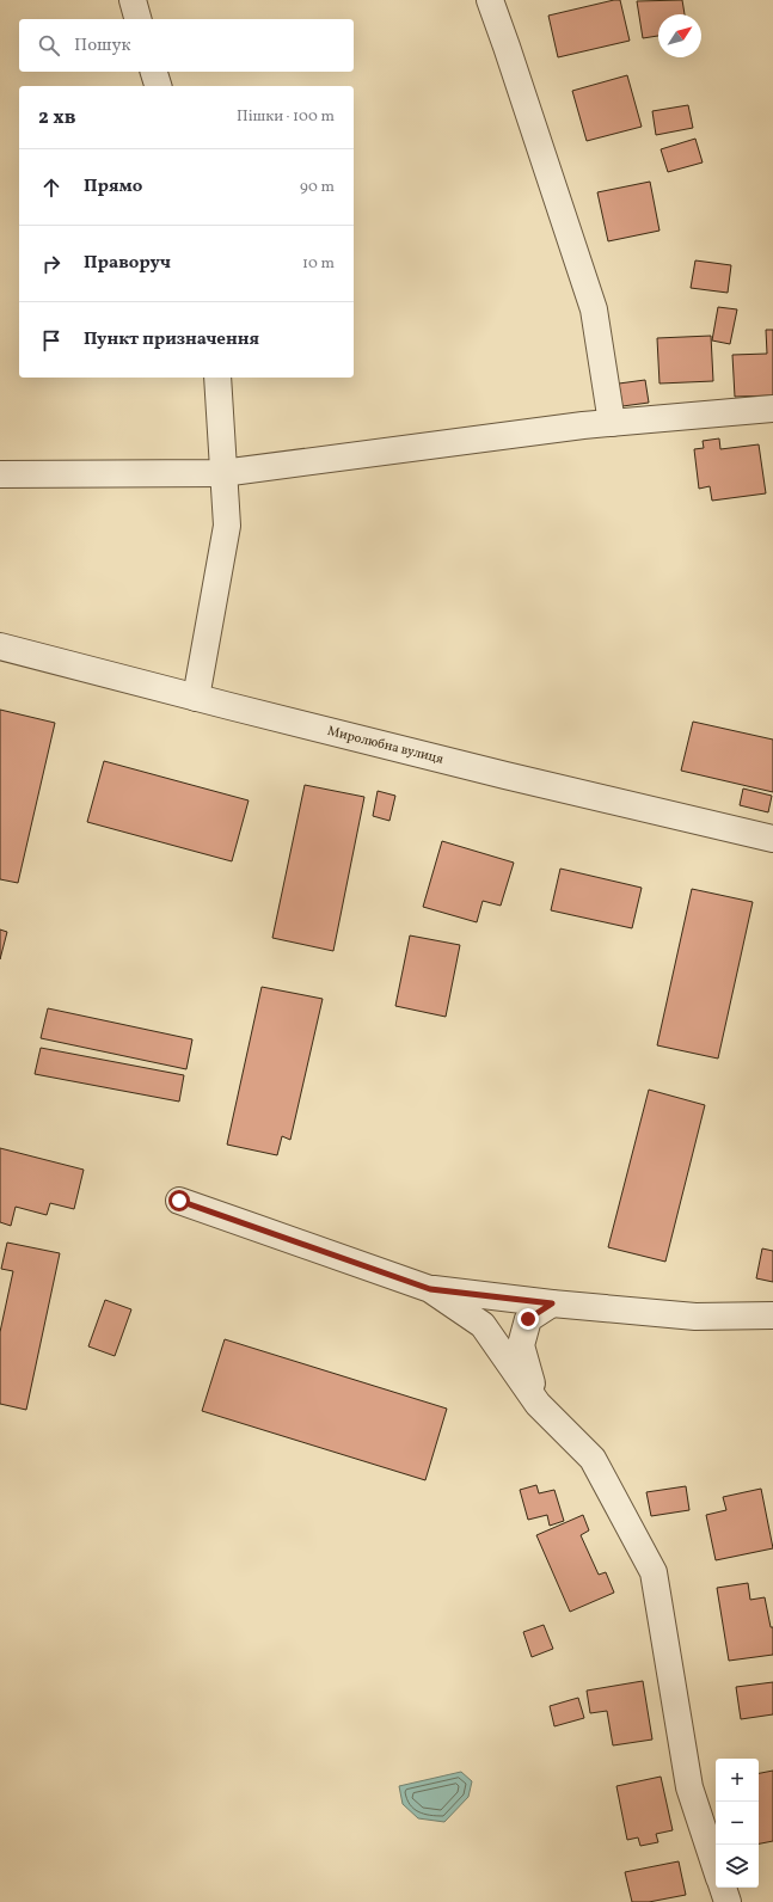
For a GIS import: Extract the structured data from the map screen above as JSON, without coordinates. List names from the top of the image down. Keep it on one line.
{"streets":{"street":["Миролюбна вулиця"]},"north":"top right","page":{"search":"Пошук","heading":["2 хв","Пішки · 100 m"],"list":[["Прямо","90 m"],["Праворуч","10 m"],"Пункт призначення"],"map_buttons":["+","−"]}}
